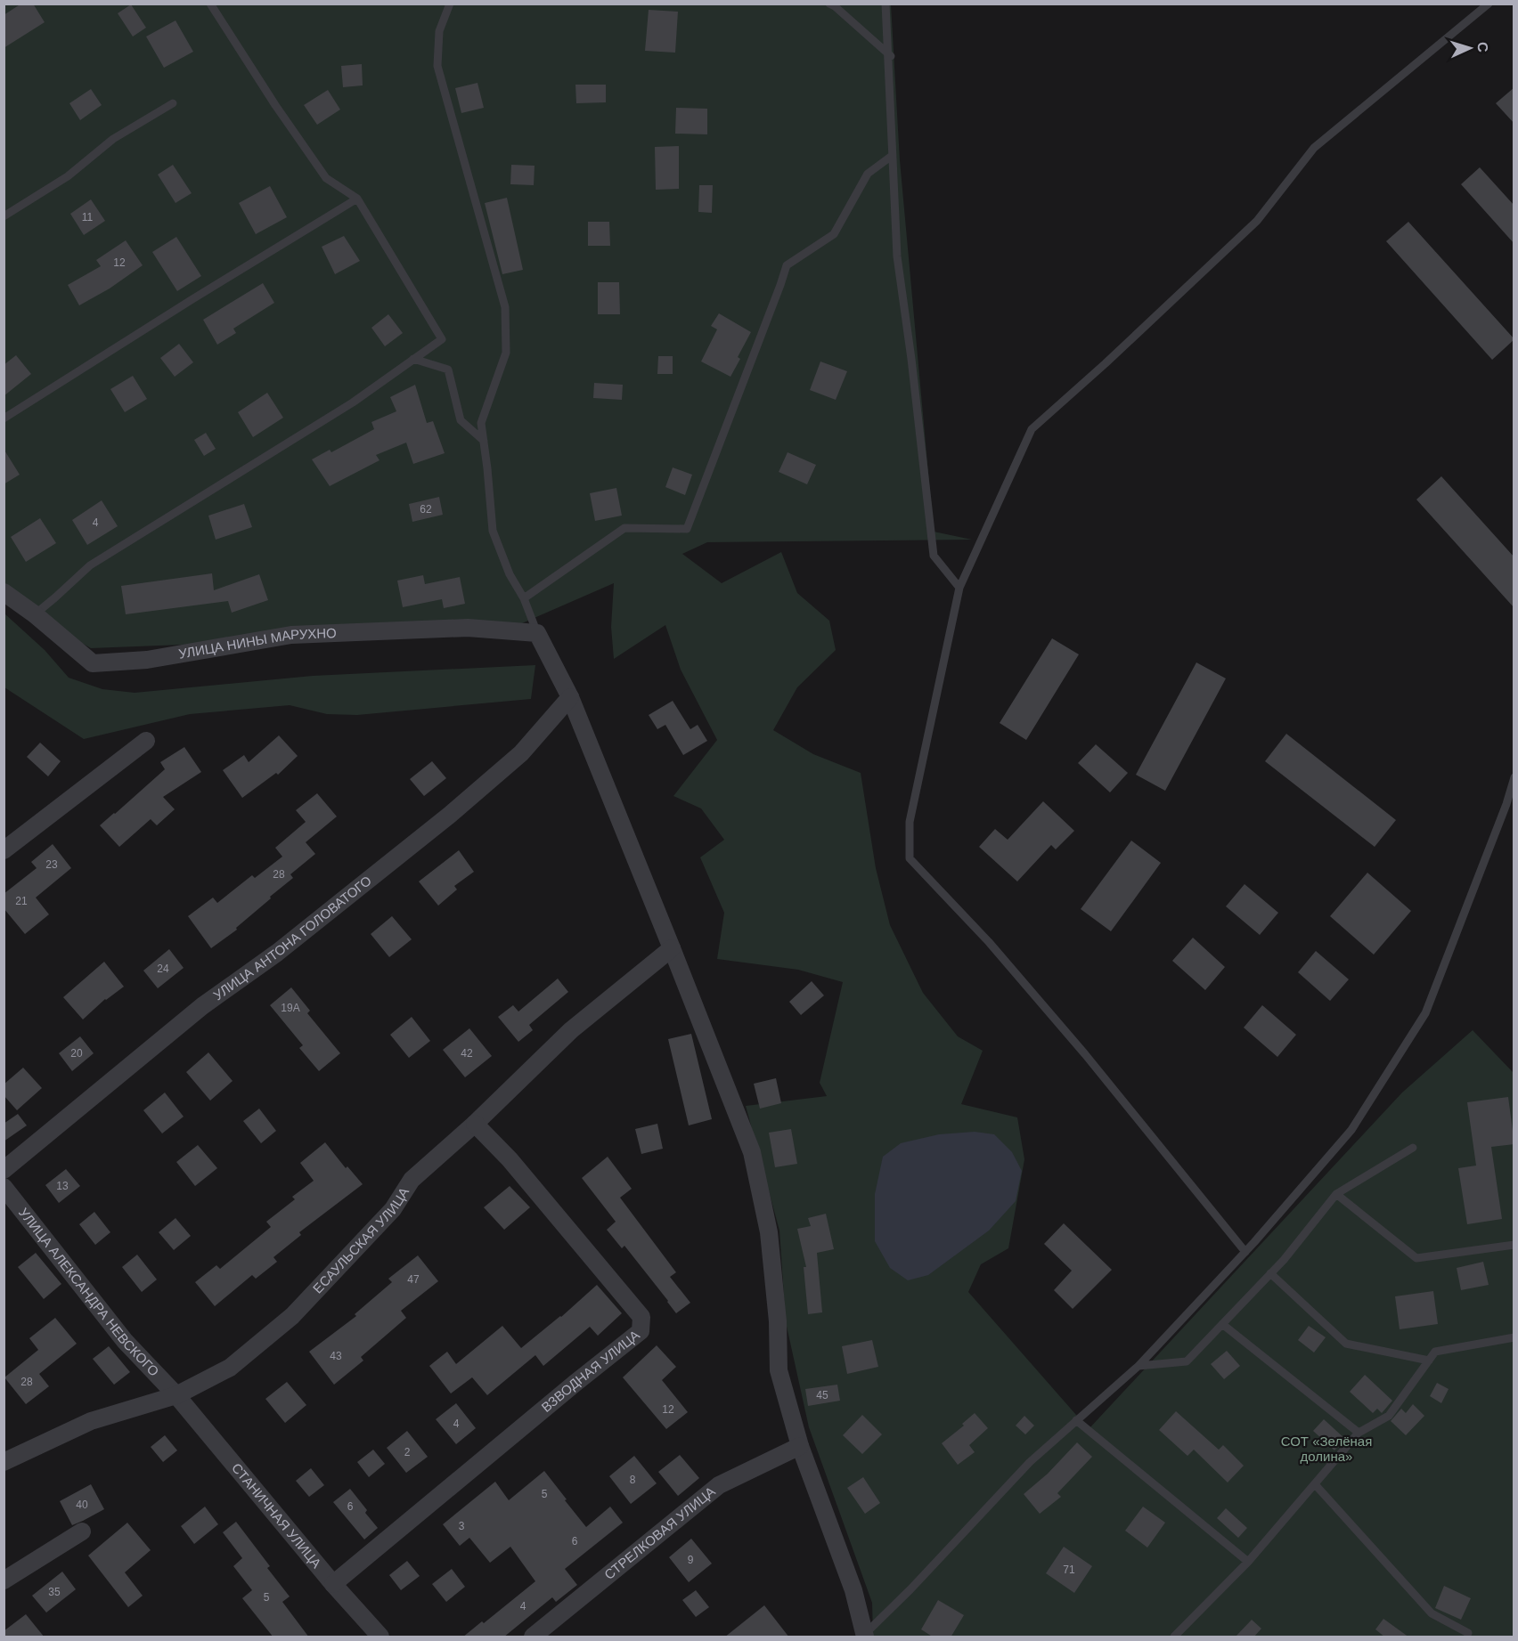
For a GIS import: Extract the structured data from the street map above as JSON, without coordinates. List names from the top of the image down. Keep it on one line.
{"streets":{"street":["УЛИЦА НИНЫ МАРУХНО","УЛИЦА АНТОНА ГОЛОВАТОГО","ЕСАУЛЬСКАЯ УЛИЦА","УЛИЦА АЛЕКСАНДРА НЕВСКОГО","ВЗВОДНАЯ УЛИЦА","СТАНИЧНАЯ УЛИЦА","СТРЕЛКОВАЯ УЛИЦА"]},"crossings":[["ЕСАУЛЬСКАЯ УЛИЦА","УЛИЦА АЛЕКСАНДРА НЕВСКОГО"],["ЕСАУЛЬСКАЯ УЛИЦА","ВЗВОДНАЯ УЛИЦА"],["ЕСАУЛЬСКАЯ УЛИЦА","СТАНИЧНАЯ УЛИЦА"],["УЛИЦА АЛЕКСАНДРА НЕВСКОГО","СТАНИЧНАЯ УЛИЦА"],["ВЗВОДНАЯ УЛИЦА","СТАНИЧНАЯ УЛИЦА"]],"parks":["СОТ «Зелёная долина»"],"house_numbers":["11","12","62","4","23","28","21","24","19А","20","42","13","47","43","28","45","12","4","2","8","5","40","6","3","6","9","71","35","5","4"],"north":"right"}
